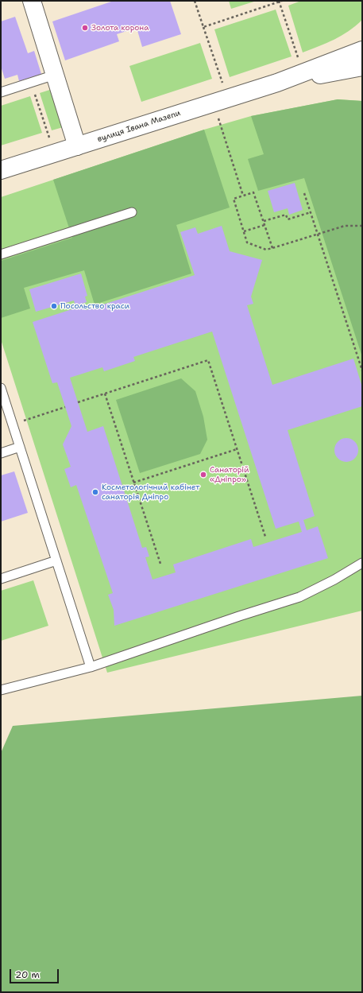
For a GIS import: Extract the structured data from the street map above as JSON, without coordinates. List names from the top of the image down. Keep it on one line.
{"streets":{"street":["вулиця Івана Мазепи"]},"places":["Золота корона","Посольство краси","Санаторій «Дніпро»","Косметологічний кабінет санаторія Дніпро"],"scale_bar":"20 m"}
